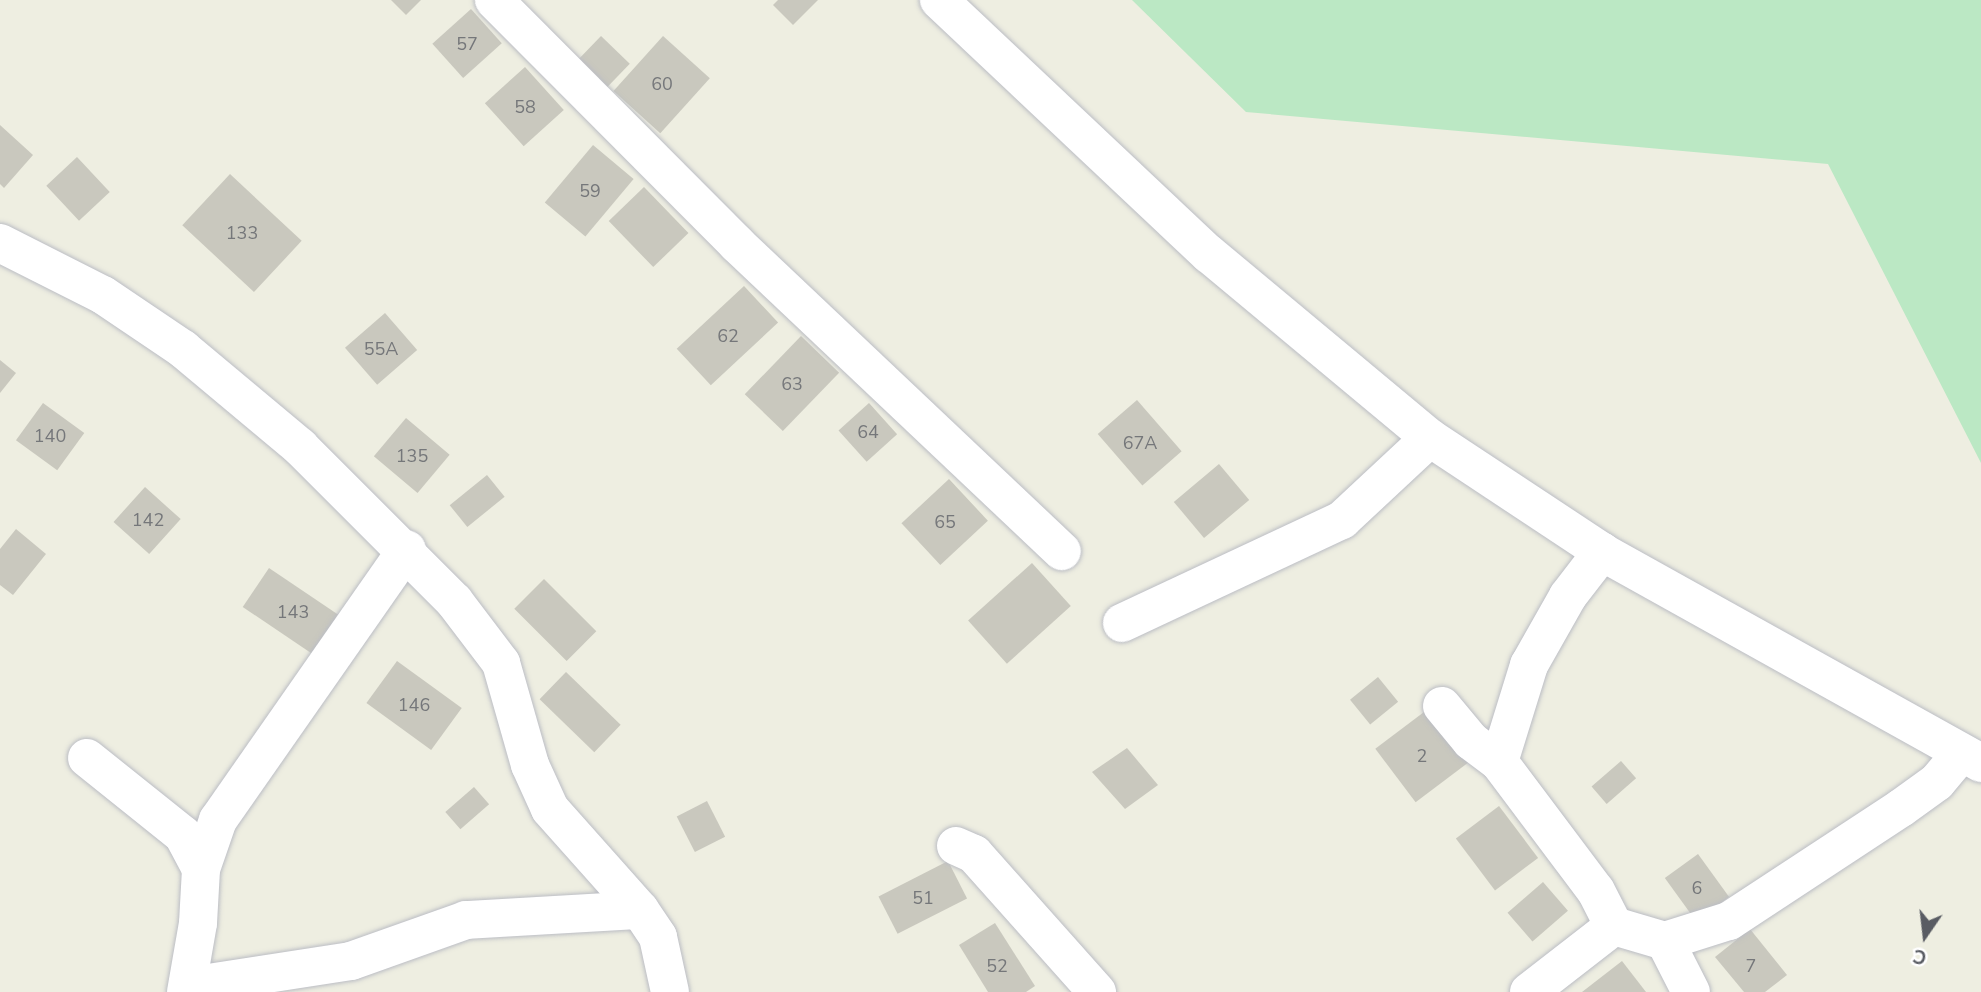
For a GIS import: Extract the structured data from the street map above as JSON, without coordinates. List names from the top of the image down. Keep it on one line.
{"house_numbers":["57","60","58","59","133","62","55А","63","64","140","67А","135","142","65","143","146","2","6","51","52","7"],"north":"bottom"}
